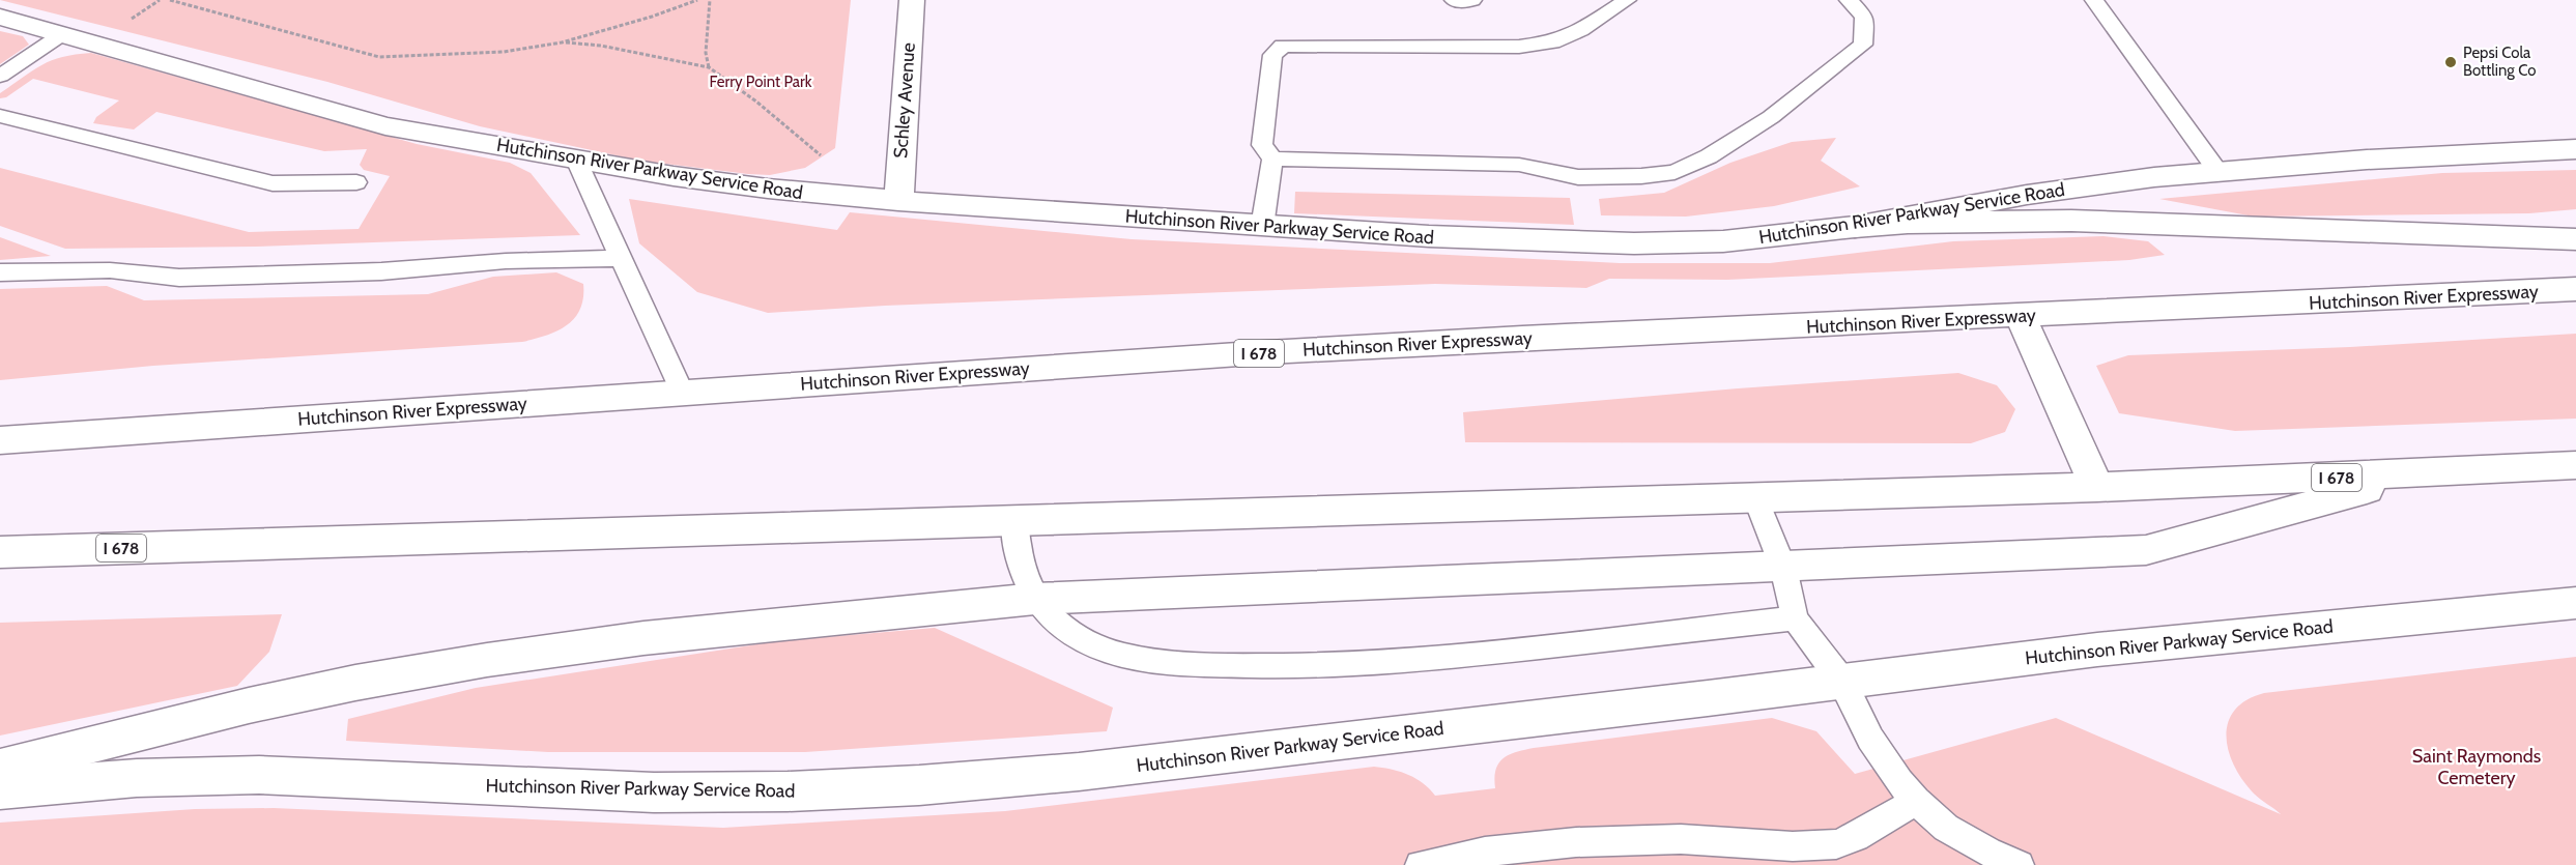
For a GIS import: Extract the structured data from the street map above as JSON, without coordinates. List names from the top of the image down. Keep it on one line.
{"streets":{"main road":["Schley Avenue","Hutchinson River Parkway Service Road","Hutchinson River Expressway","I 678"]},"crossings":[["Schley Avenue","Hutchinson River Parkway Service Road"]],"parks":["Ferry Point Park","Saint Raymonds Cemetery"],"places":["Pepsi Cola Bottling Co"]}
